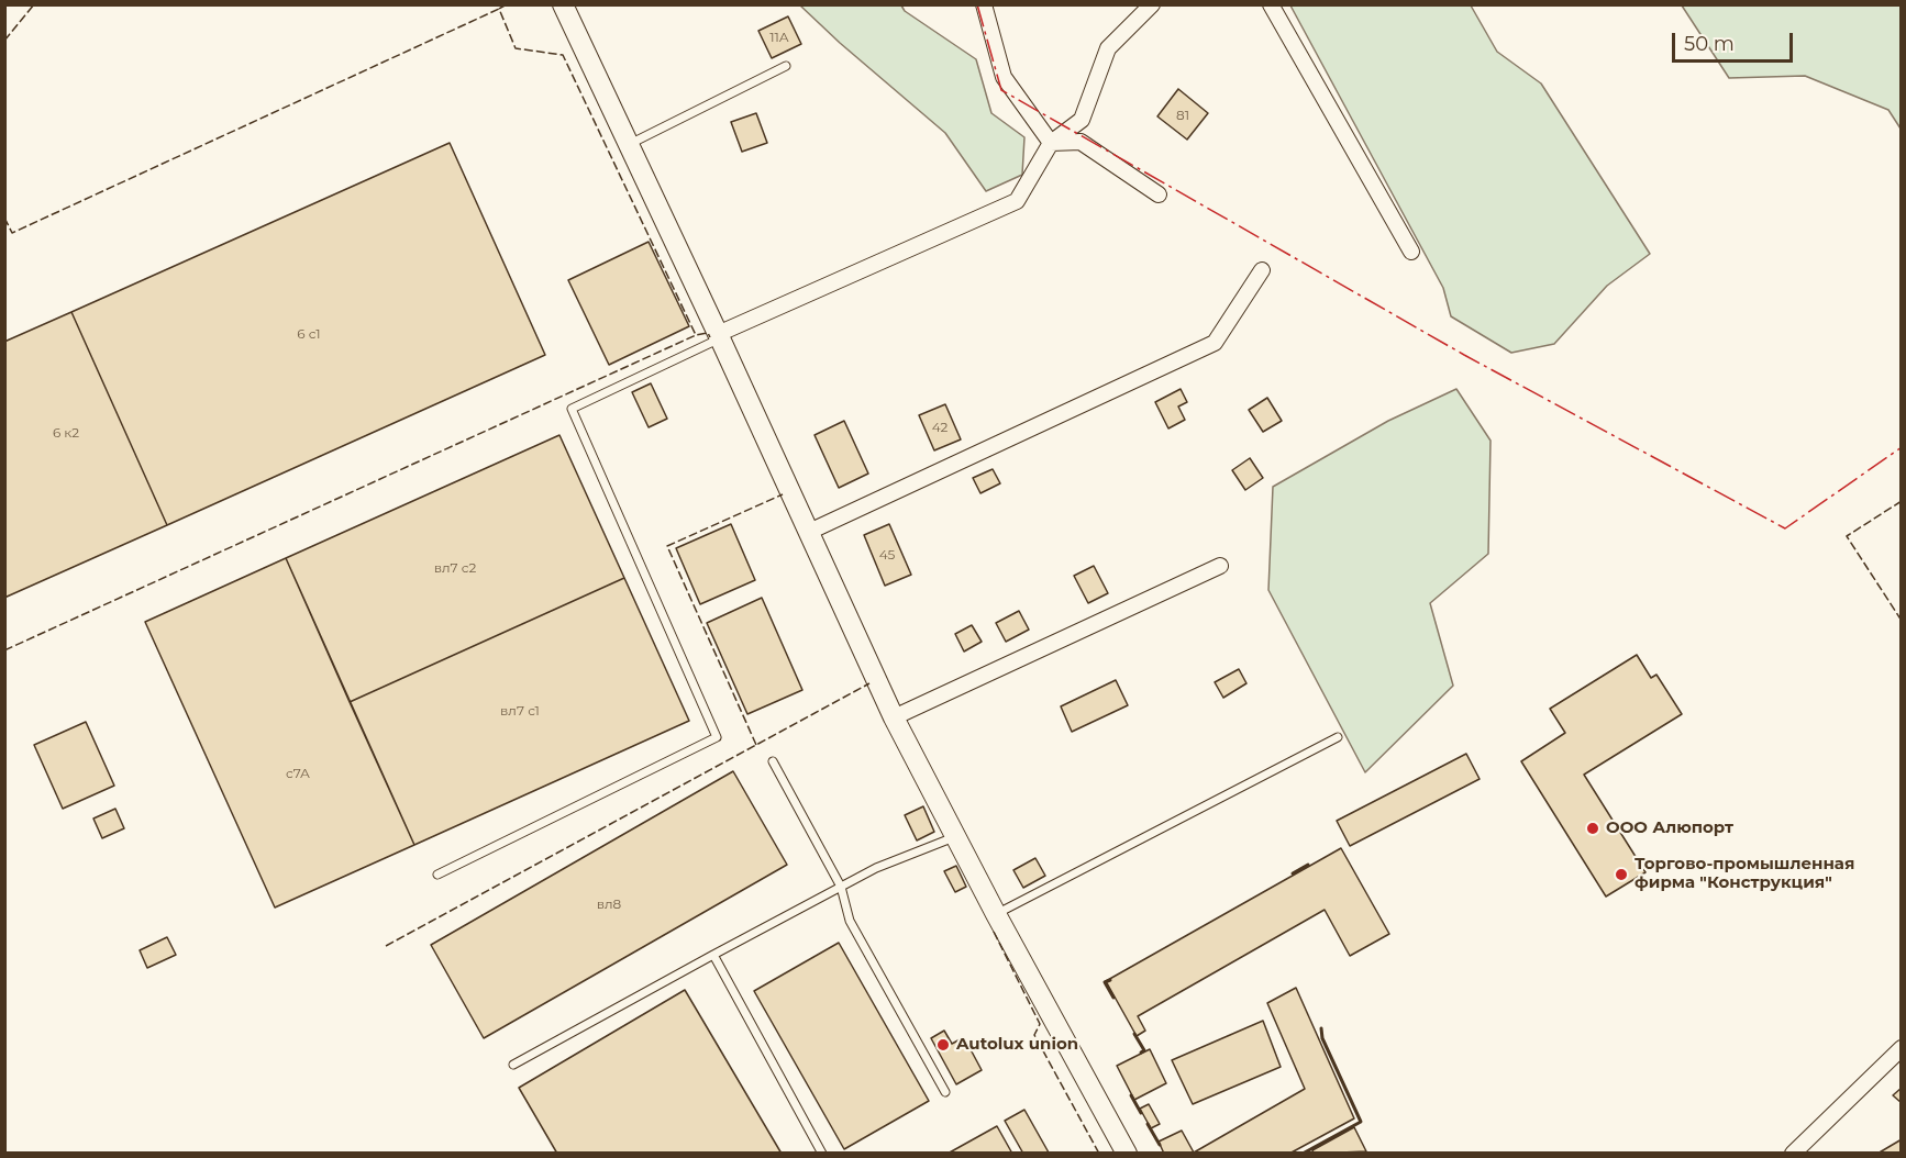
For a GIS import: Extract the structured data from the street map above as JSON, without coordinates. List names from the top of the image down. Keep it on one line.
{"places":["ООО Алюпорт","Торгово-промышленная фирма \"Конструкция\"","Autolux union"],"house_numbers":["11А","81","6 с1","42","6 к2","45","вл7 с2","вл7 с1","с7А","вл8"],"scale_bar":"50 m"}
